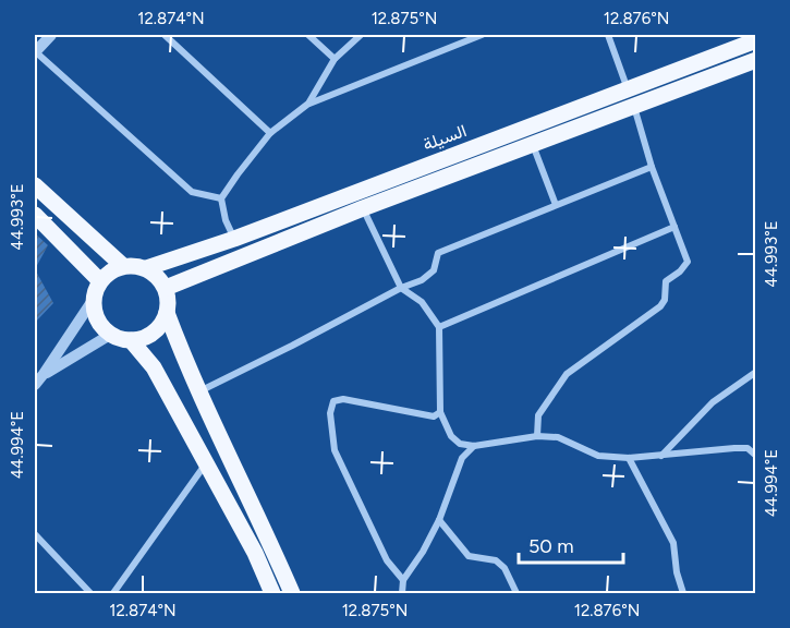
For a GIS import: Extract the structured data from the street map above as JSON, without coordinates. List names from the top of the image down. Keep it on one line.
{"streets":{"main road":["السيلة"]},"scale_bar":"50 m","coordinates":["12.874°N","12.875°N","12.876°N","44.993°E","44.994°E"]}
